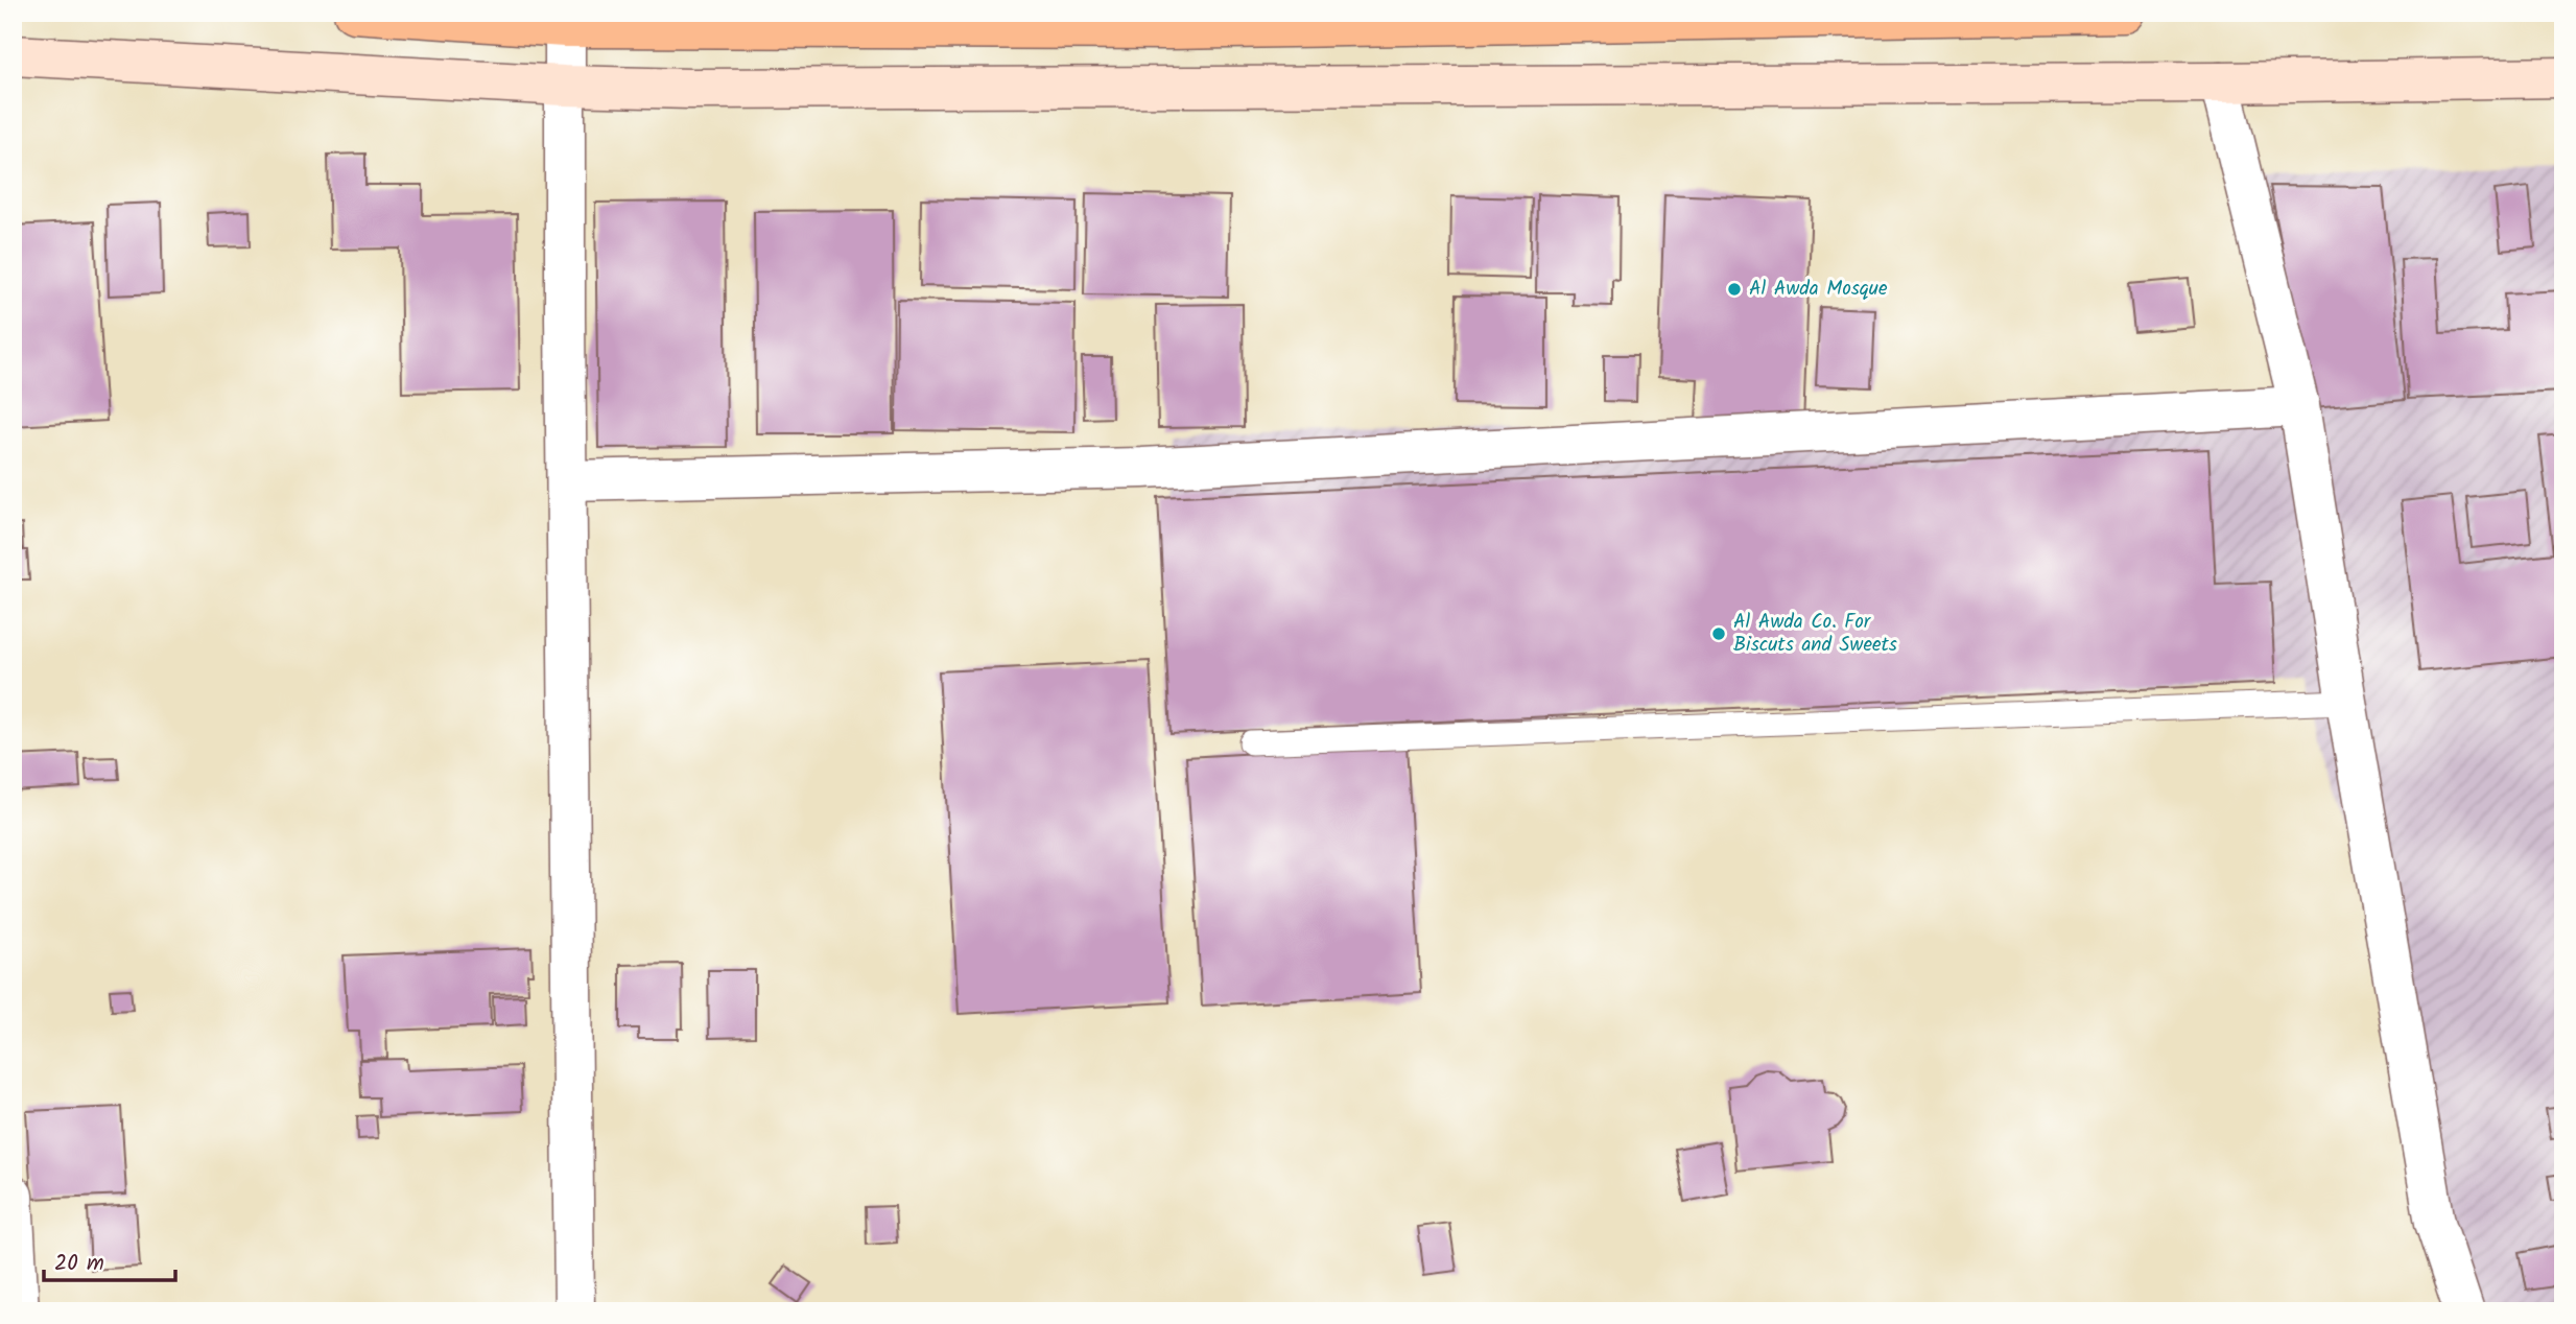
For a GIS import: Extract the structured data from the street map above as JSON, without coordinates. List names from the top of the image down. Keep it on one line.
{"places":["Al Awda Mosque","Al Awda Co. For Biscuts and Sweets"],"scale_bar":"20 m"}
